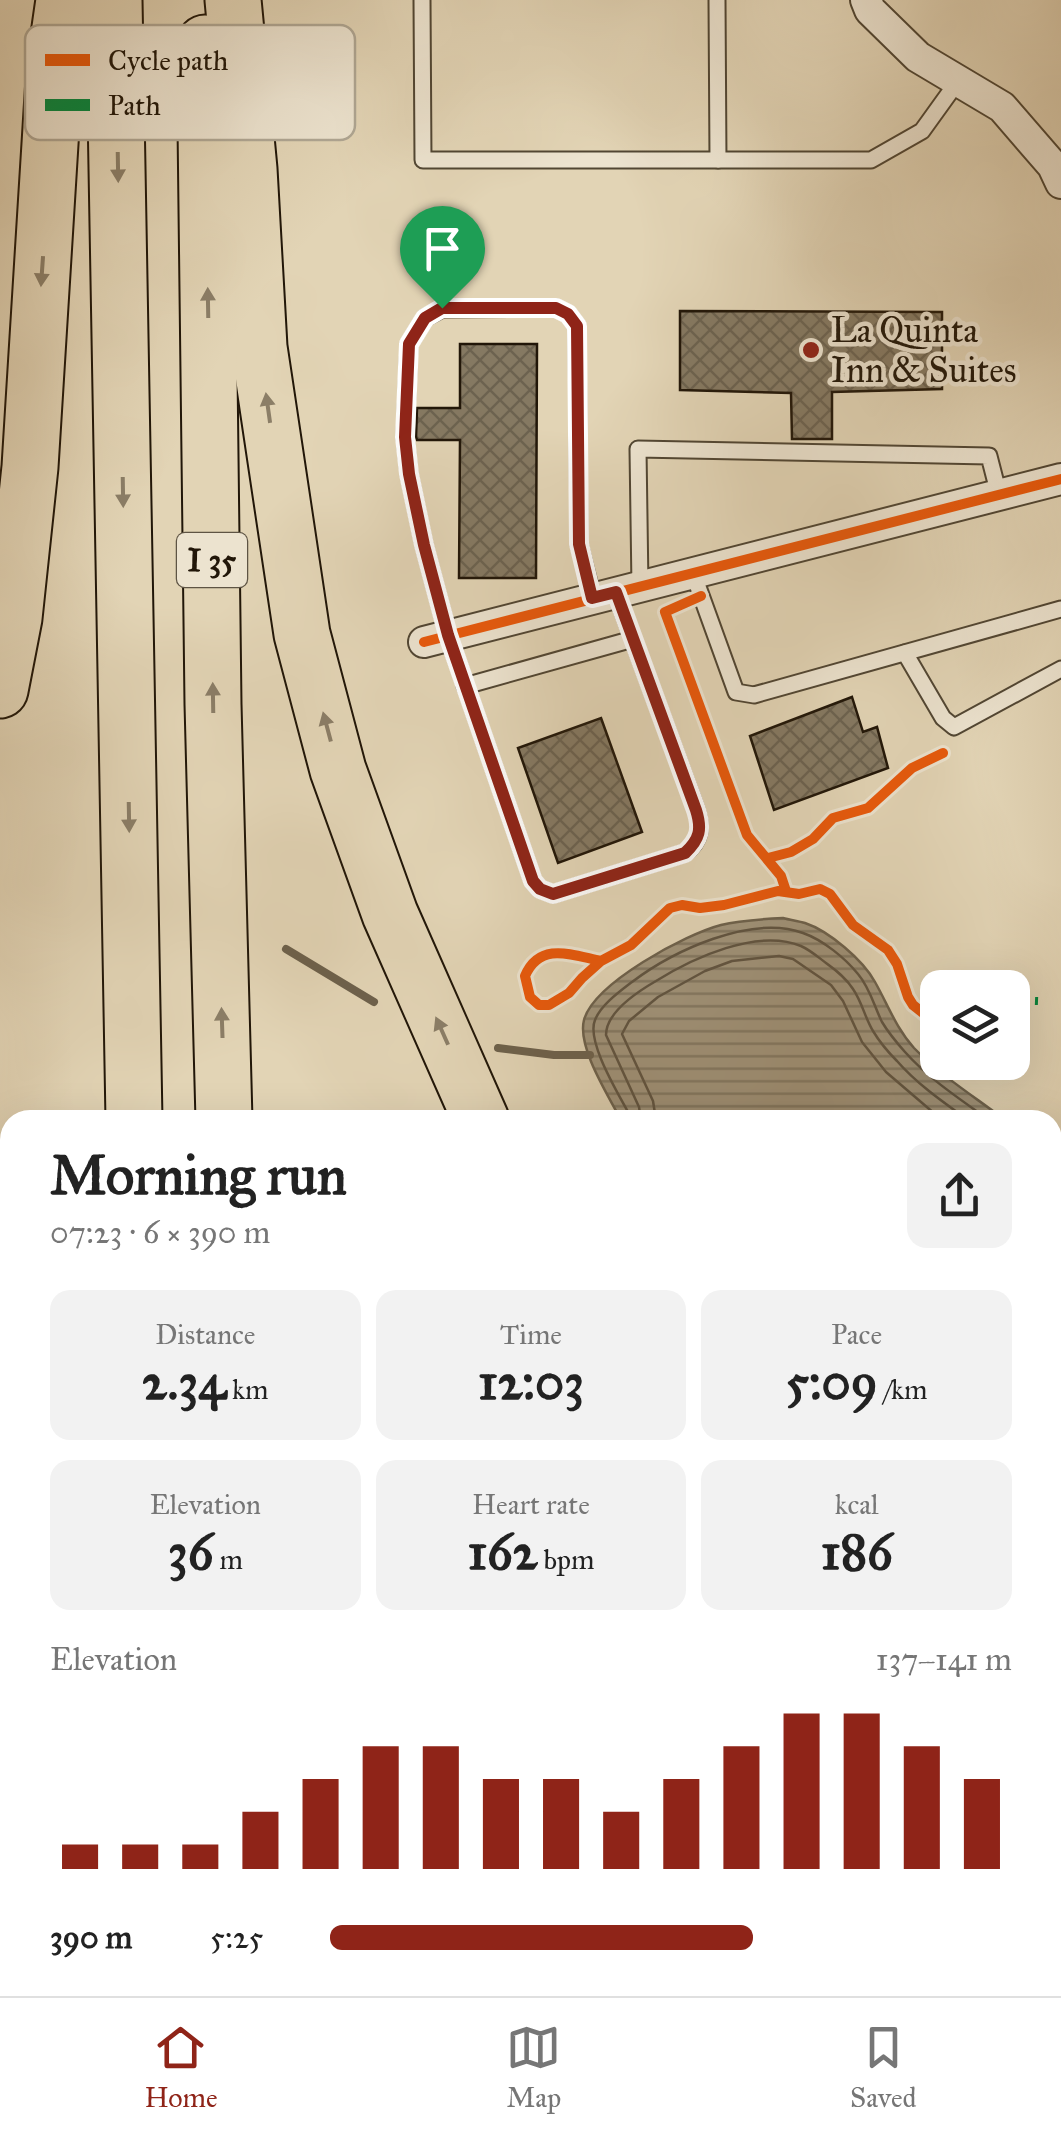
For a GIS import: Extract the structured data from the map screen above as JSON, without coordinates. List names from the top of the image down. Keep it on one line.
{"streets":{"highway":["I 35"]},"places":["La Quinta Inn & Suites"],"legend":["Cycle path","Path"],"page":{"heading":["Morning run","07:23 · 6 × 390 m"],"stats":[["Distance","2.34 km"],["Time","12:03"],["Pace","5:09 /km"],["Elevation","36 m"],["Heart rate","162 bpm"],["kcal","186"]],"chart":["Elevation","137–141 m"],"list":[{"name":"390 m","note":"5:25"}],"tabs":["Home","Map","Saved"]}}
